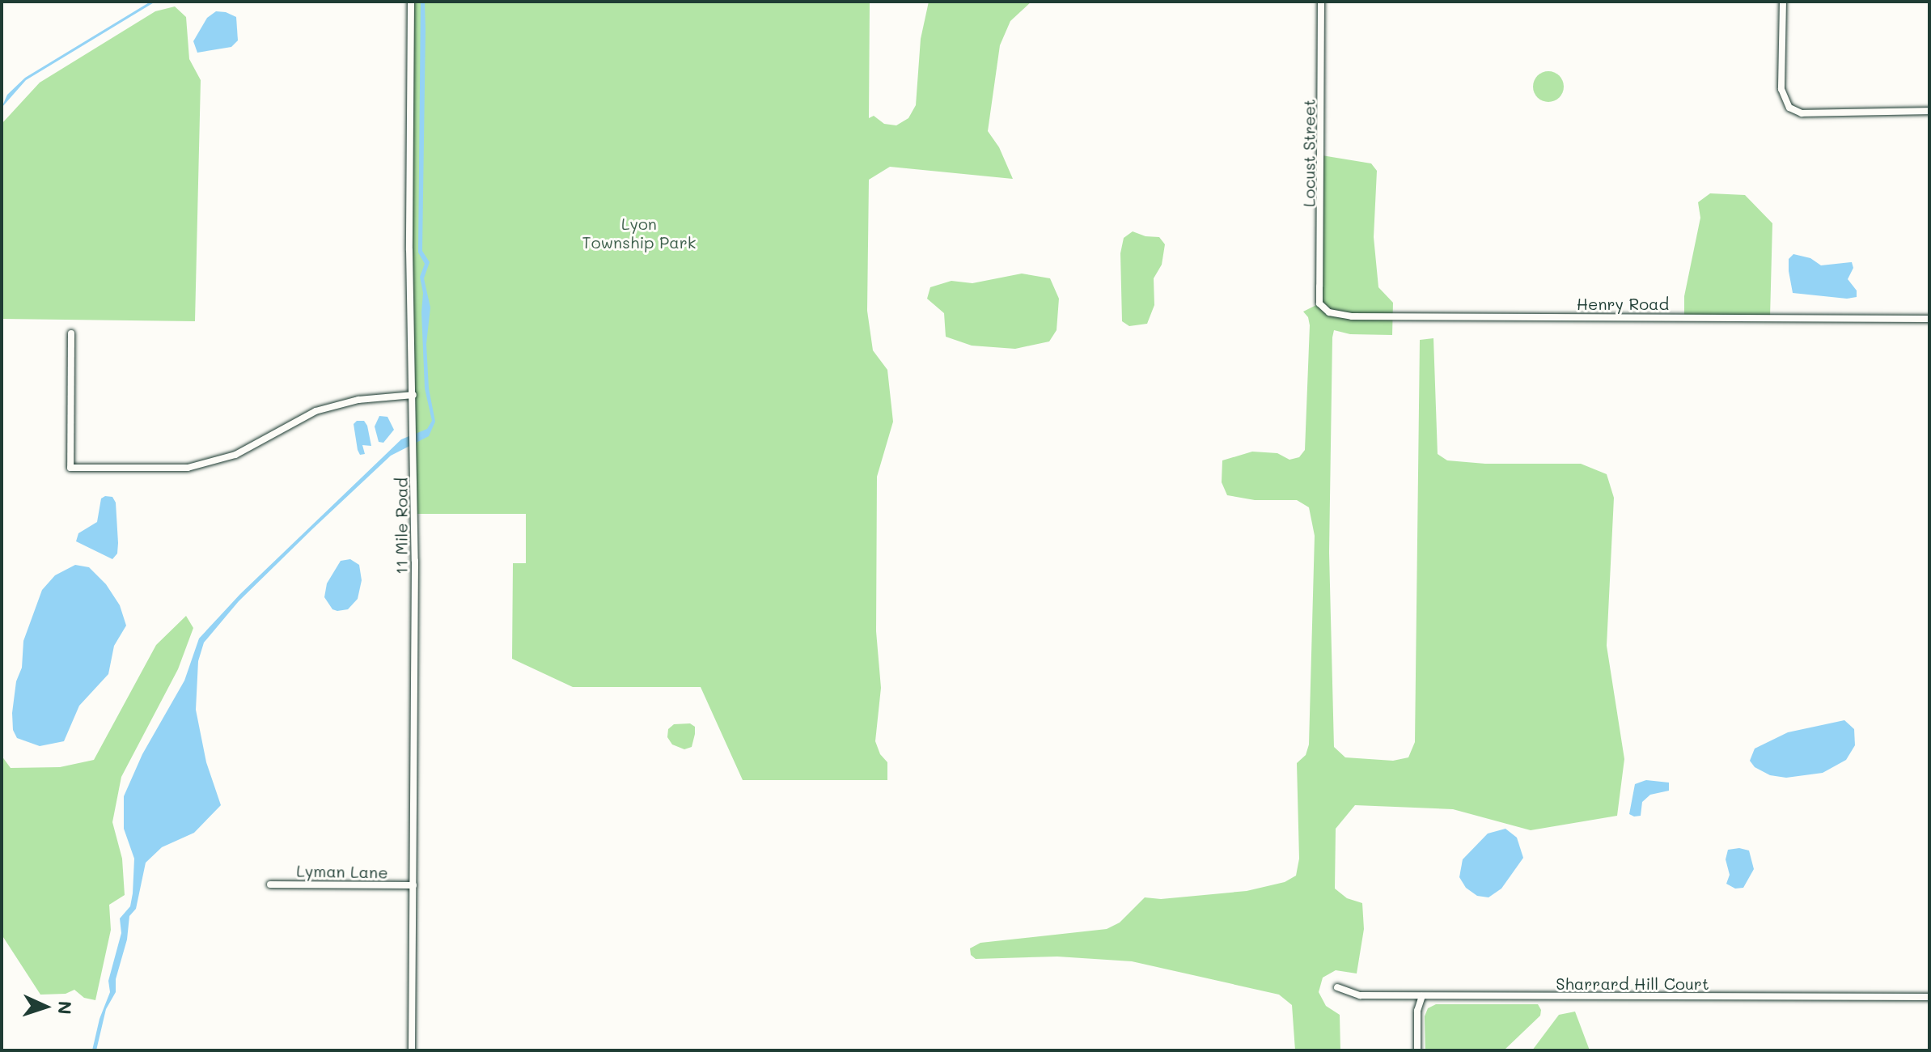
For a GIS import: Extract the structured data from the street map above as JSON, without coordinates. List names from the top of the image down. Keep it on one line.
{"streets":{"street":["Locust Street","Henry Road","11 Mile Road","Lyman Lane","Sharrard Hill Court"]},"crossings":[["Locust Street","Henry Road"],["11 Mile Road","Lyman Lane"]],"parks":["Lyon Township Park"],"north":"right"}
